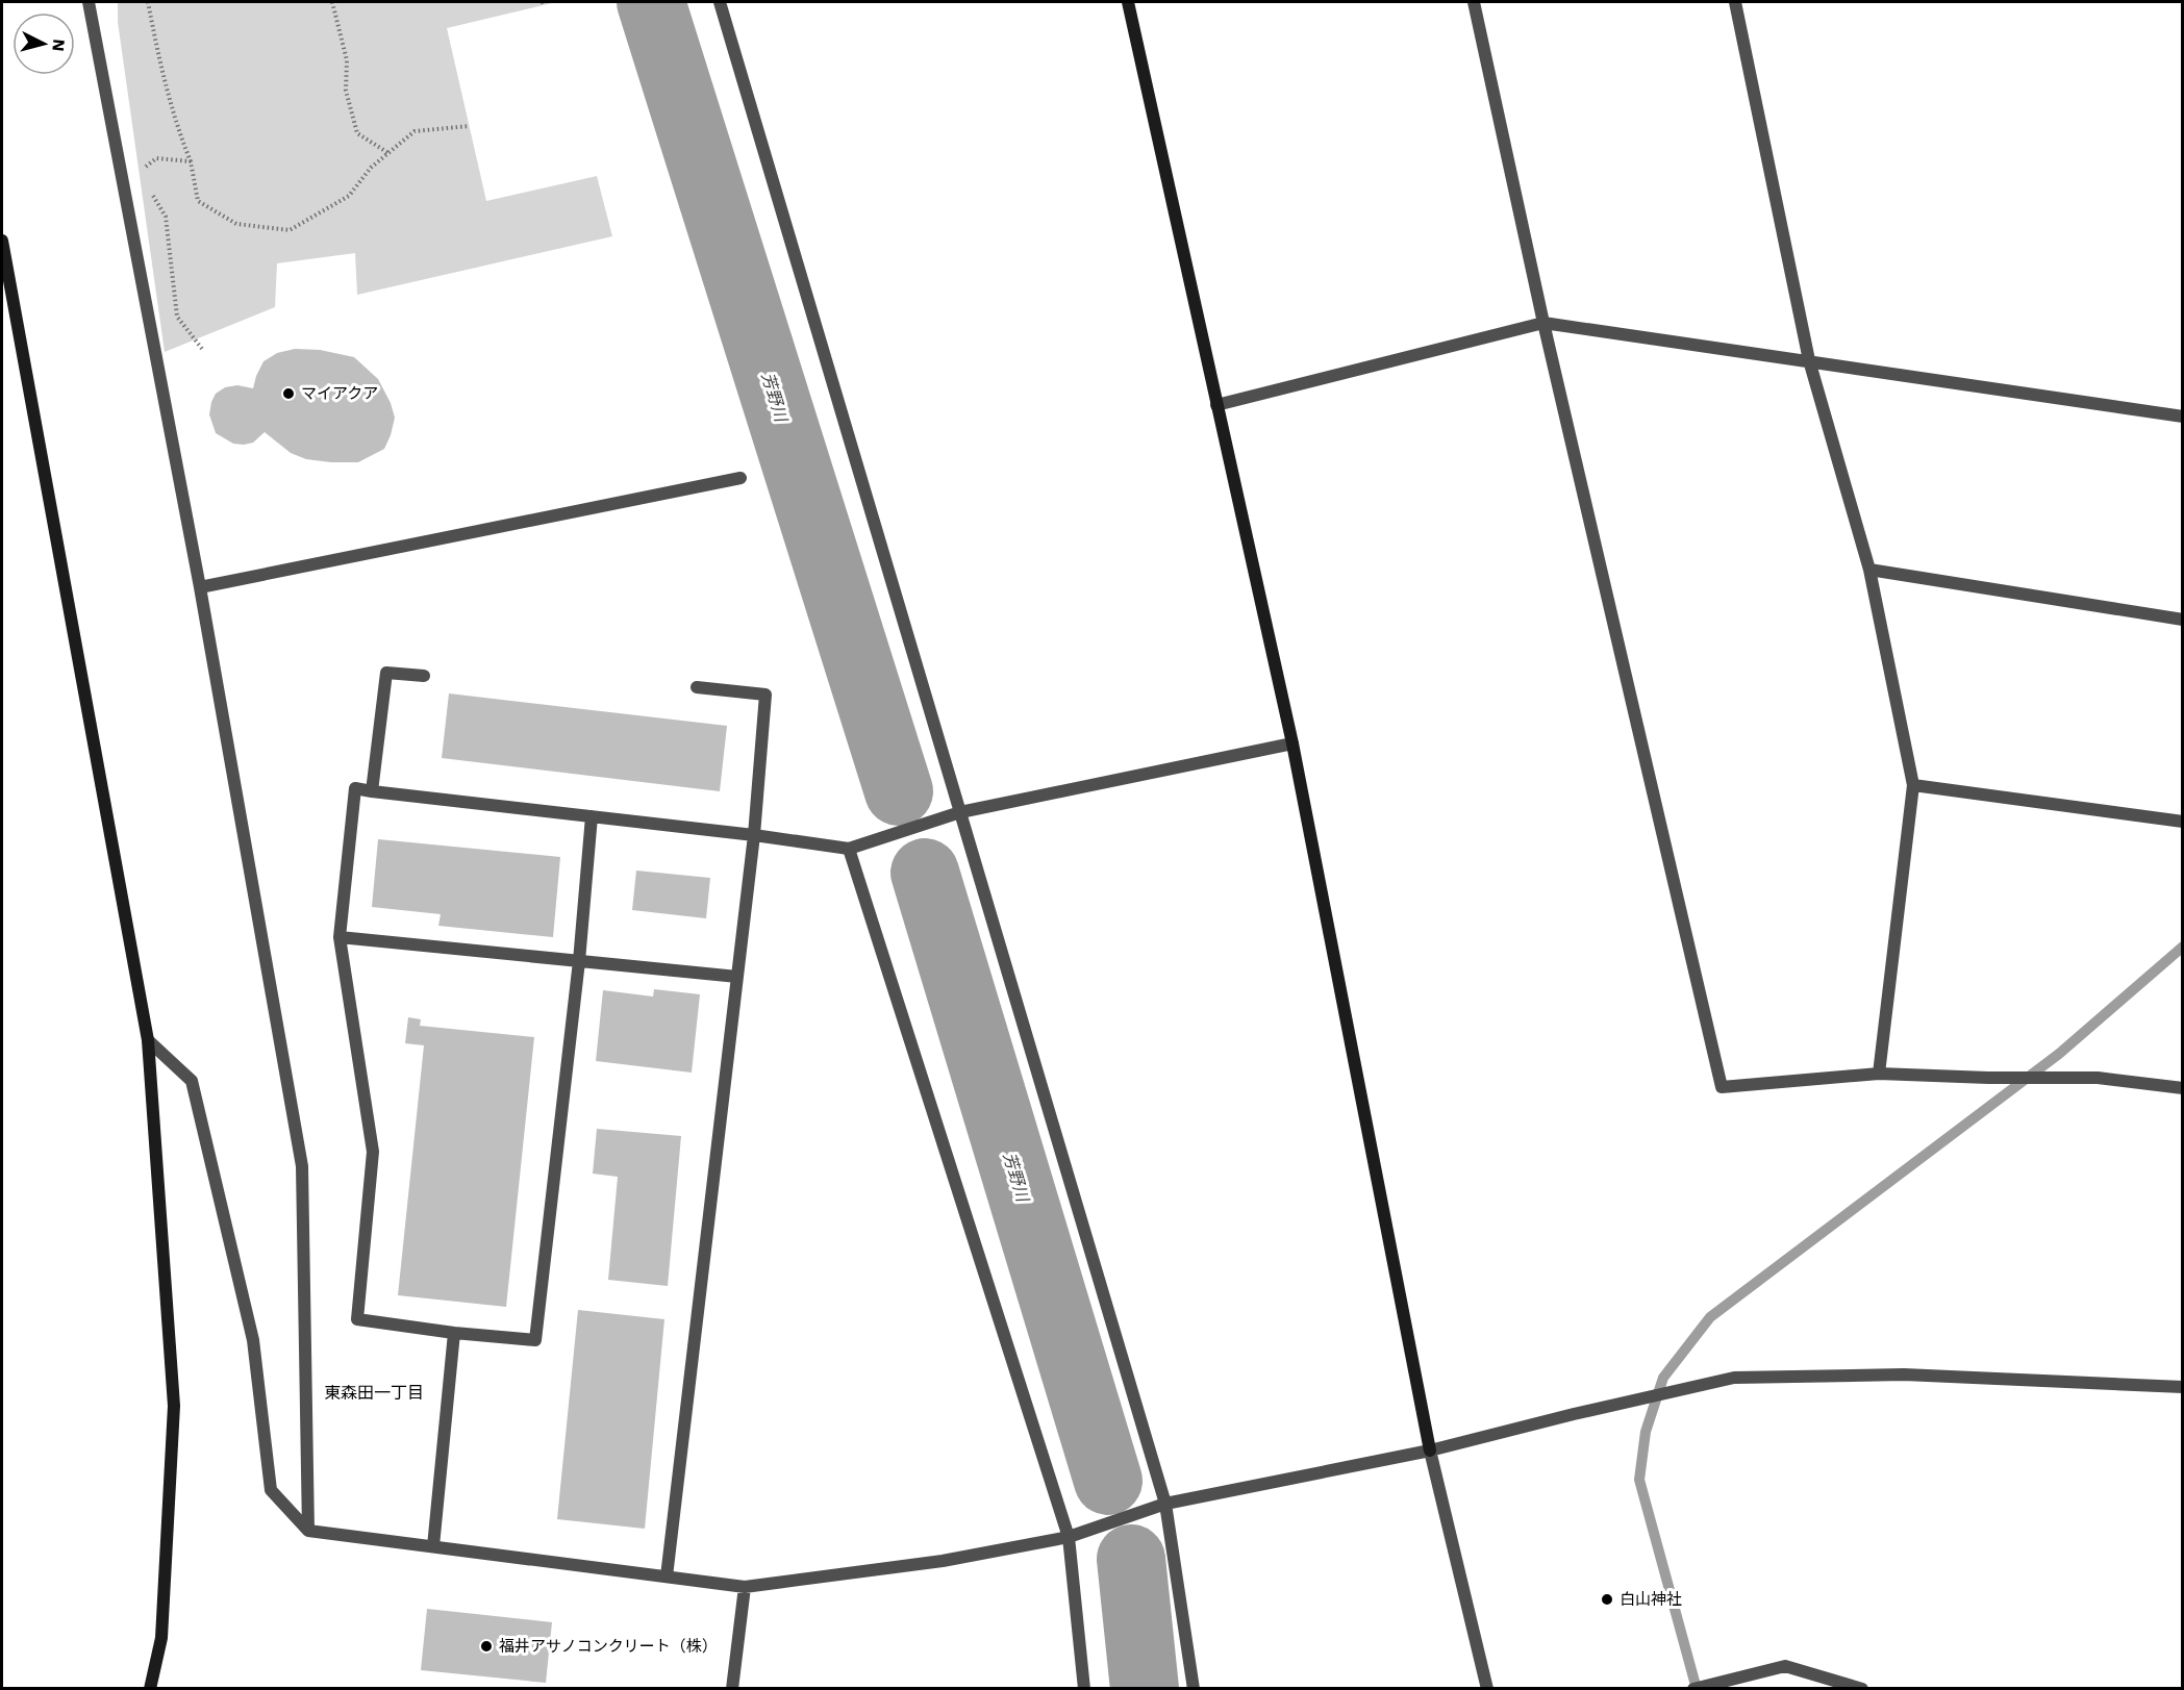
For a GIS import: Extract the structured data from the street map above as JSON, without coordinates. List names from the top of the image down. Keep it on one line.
{"districts":["東森田一丁目"],"water":["芳野川"],"places":["マイアクア","白山神社","福井アサノコンクリート（株）"],"north":"right"}
